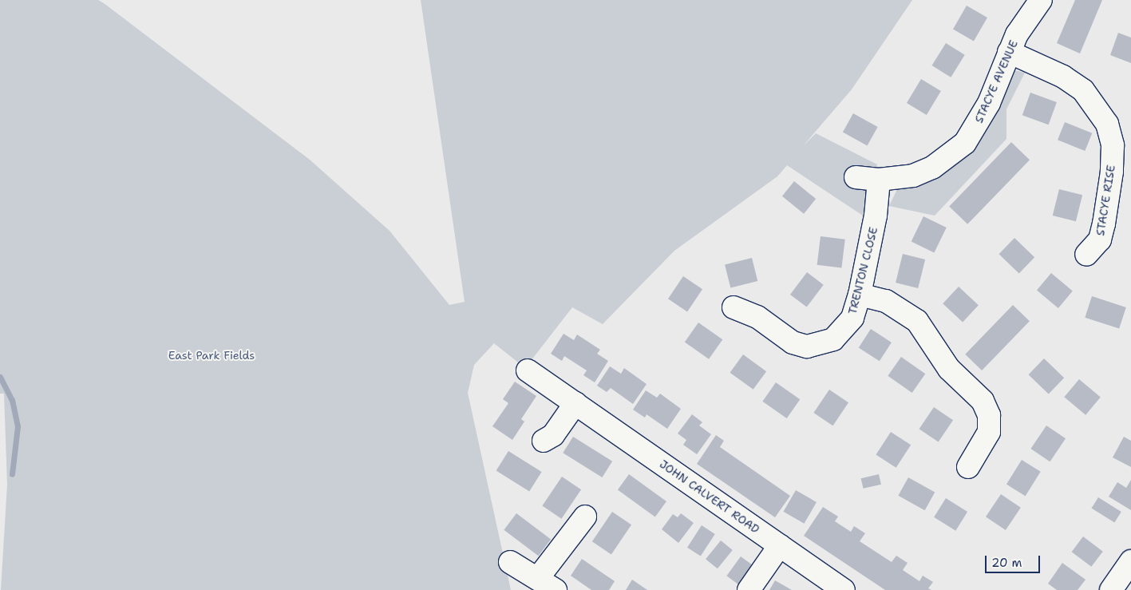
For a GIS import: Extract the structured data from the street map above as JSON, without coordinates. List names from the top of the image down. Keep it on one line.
{"streets":{"street":["STACYE AVENUE","STACYE RISE","TRENTON CLOSE","JOHN CALVERT ROAD"]},"crossings":[["STACYE AVENUE","STACYE RISE"],["STACYE AVENUE","TRENTON CLOSE"]],"parks":["East Park Fields"],"scale_bar":"20 m"}
